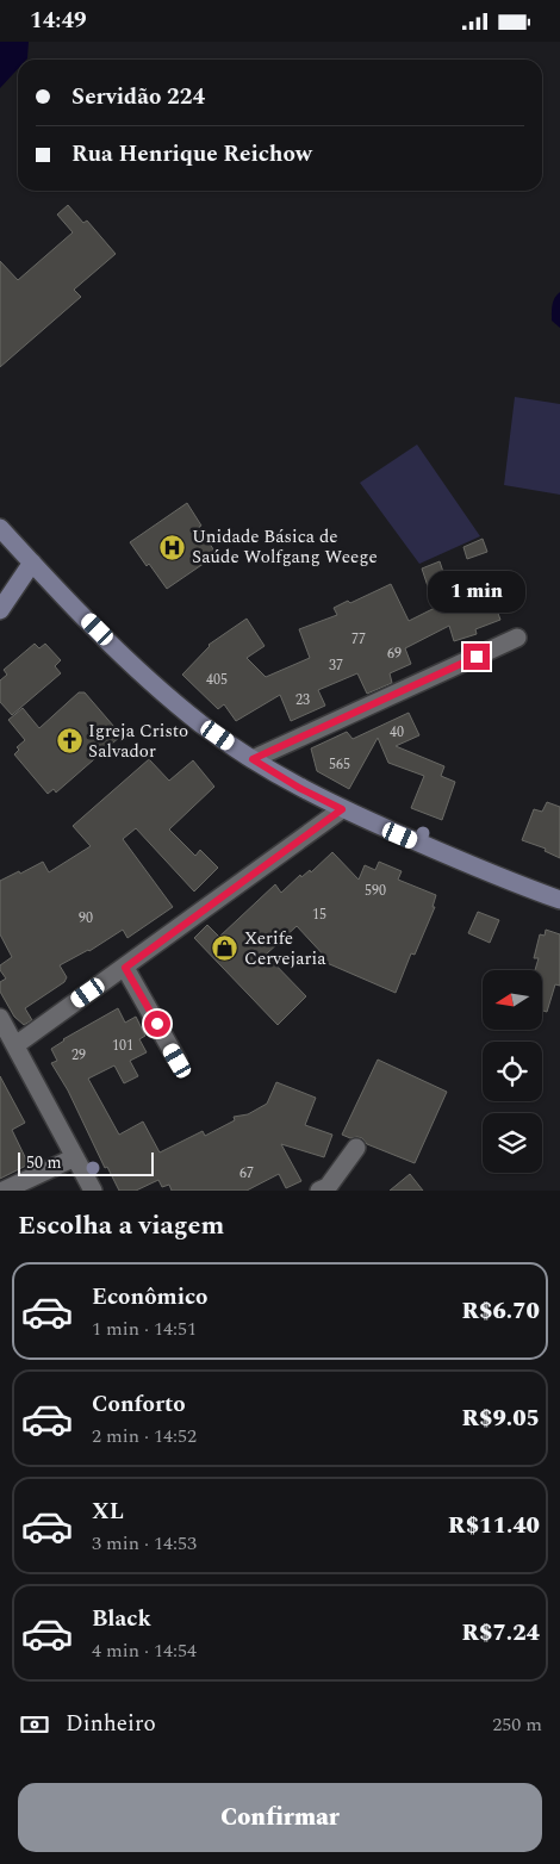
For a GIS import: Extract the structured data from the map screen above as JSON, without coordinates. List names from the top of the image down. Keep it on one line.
{"places":{"hospital":["Unidade Básica de Saúde Wolfgang Weege"],"church":["Igreja Cristo Salvador"],"shop":["Xerife Cervejaria"]},"house_numbers":["77","69","37","405","23","40","565","590","15","90","101","29","67"],"scale_bar":"50 m","north":"left","page":{"status":"14:49","banner":["Servidão 224","Rua Henrique Reichow"],"bubble":"1 min","scale":"50 m","heading":"Escolha a viagem","list":[{"name":"Econômico","note":"1 min · 14:51","value":"R$6.70"},{"name":"Conforto","note":"2 min · 14:52","value":"R$9.05"},{"name":"XL","note":"3 min · 14:53","value":"R$11.40"},{"name":"Black","note":"4 min · 14:54","value":"R$7.24"}],"pay":["Dinheiro","250 m"],"buttons":"Confirmar"}}
